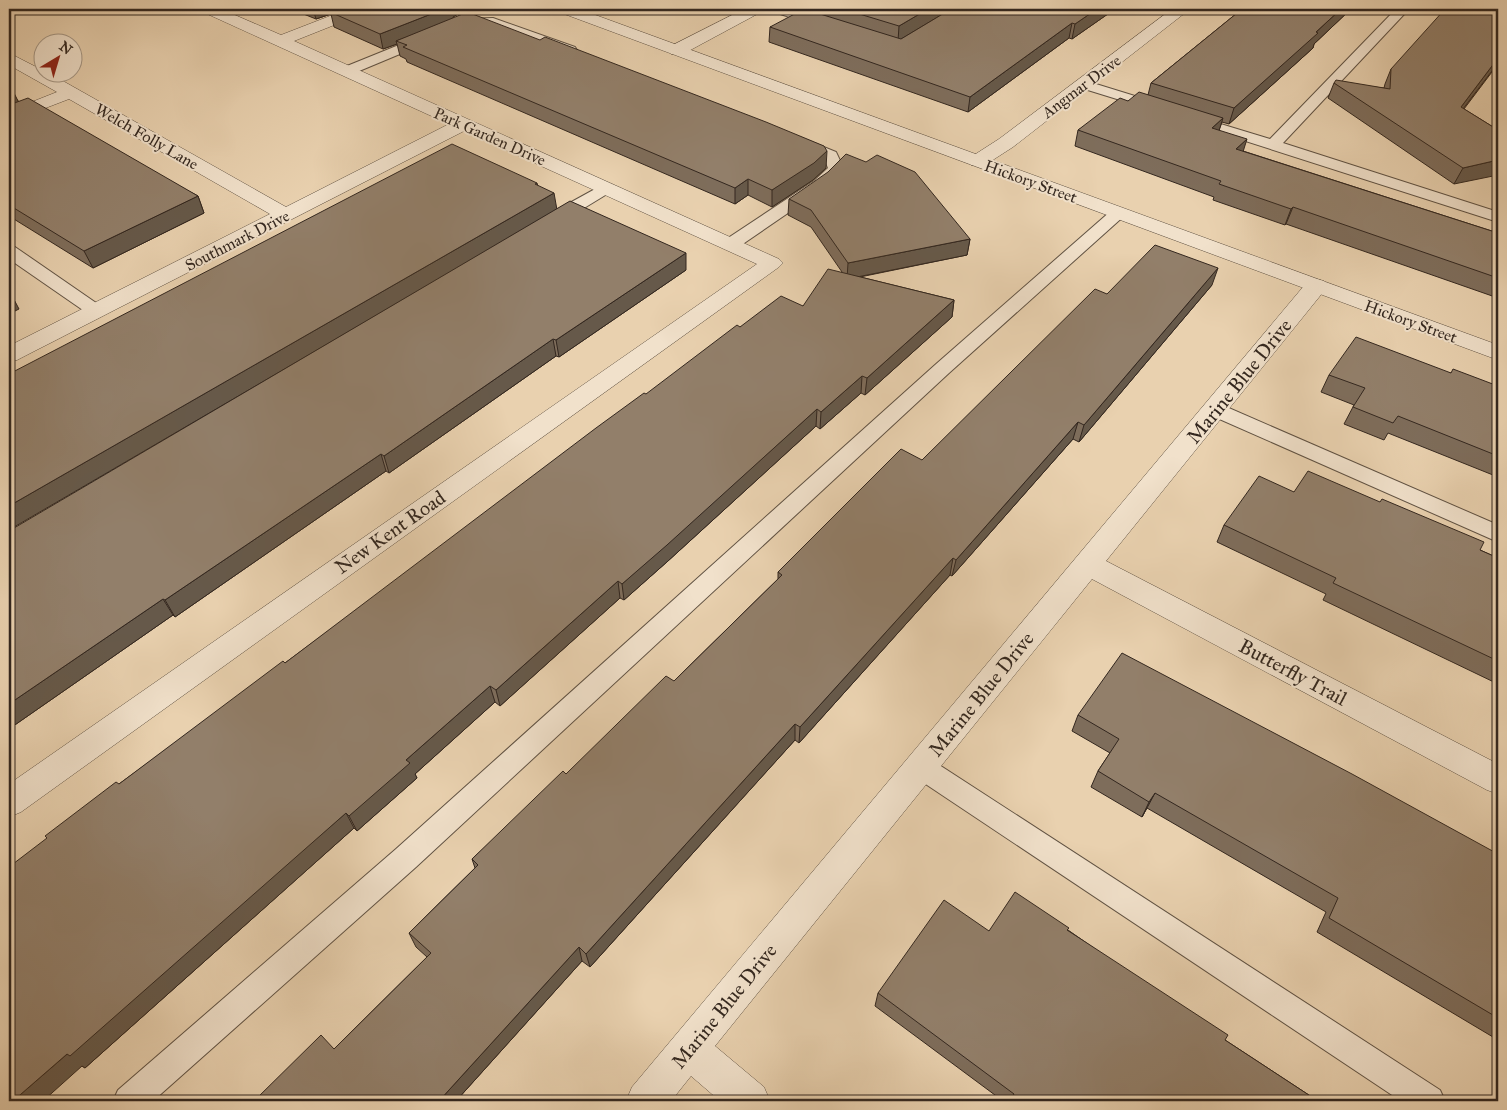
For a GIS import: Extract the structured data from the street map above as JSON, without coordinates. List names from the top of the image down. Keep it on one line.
{"streets":{"street":["Angmar Drive","Welch Folly Lane","Park Garden Drive","Hickory Street","Southmark Drive","Marine Blue Drive","New Kent Road","Butterfly Trail"]},"crossings":[["Angmar Drive","Hickory Street"],["Welch Folly Lane","Southmark Drive"],["Park Garden Drive","Southmark Drive"],["Park Garden Drive","New Kent Road"],["Hickory Street","Marine Blue Drive"],["Marine Blue Drive","Butterfly Trail"]],"north":"top right"}
